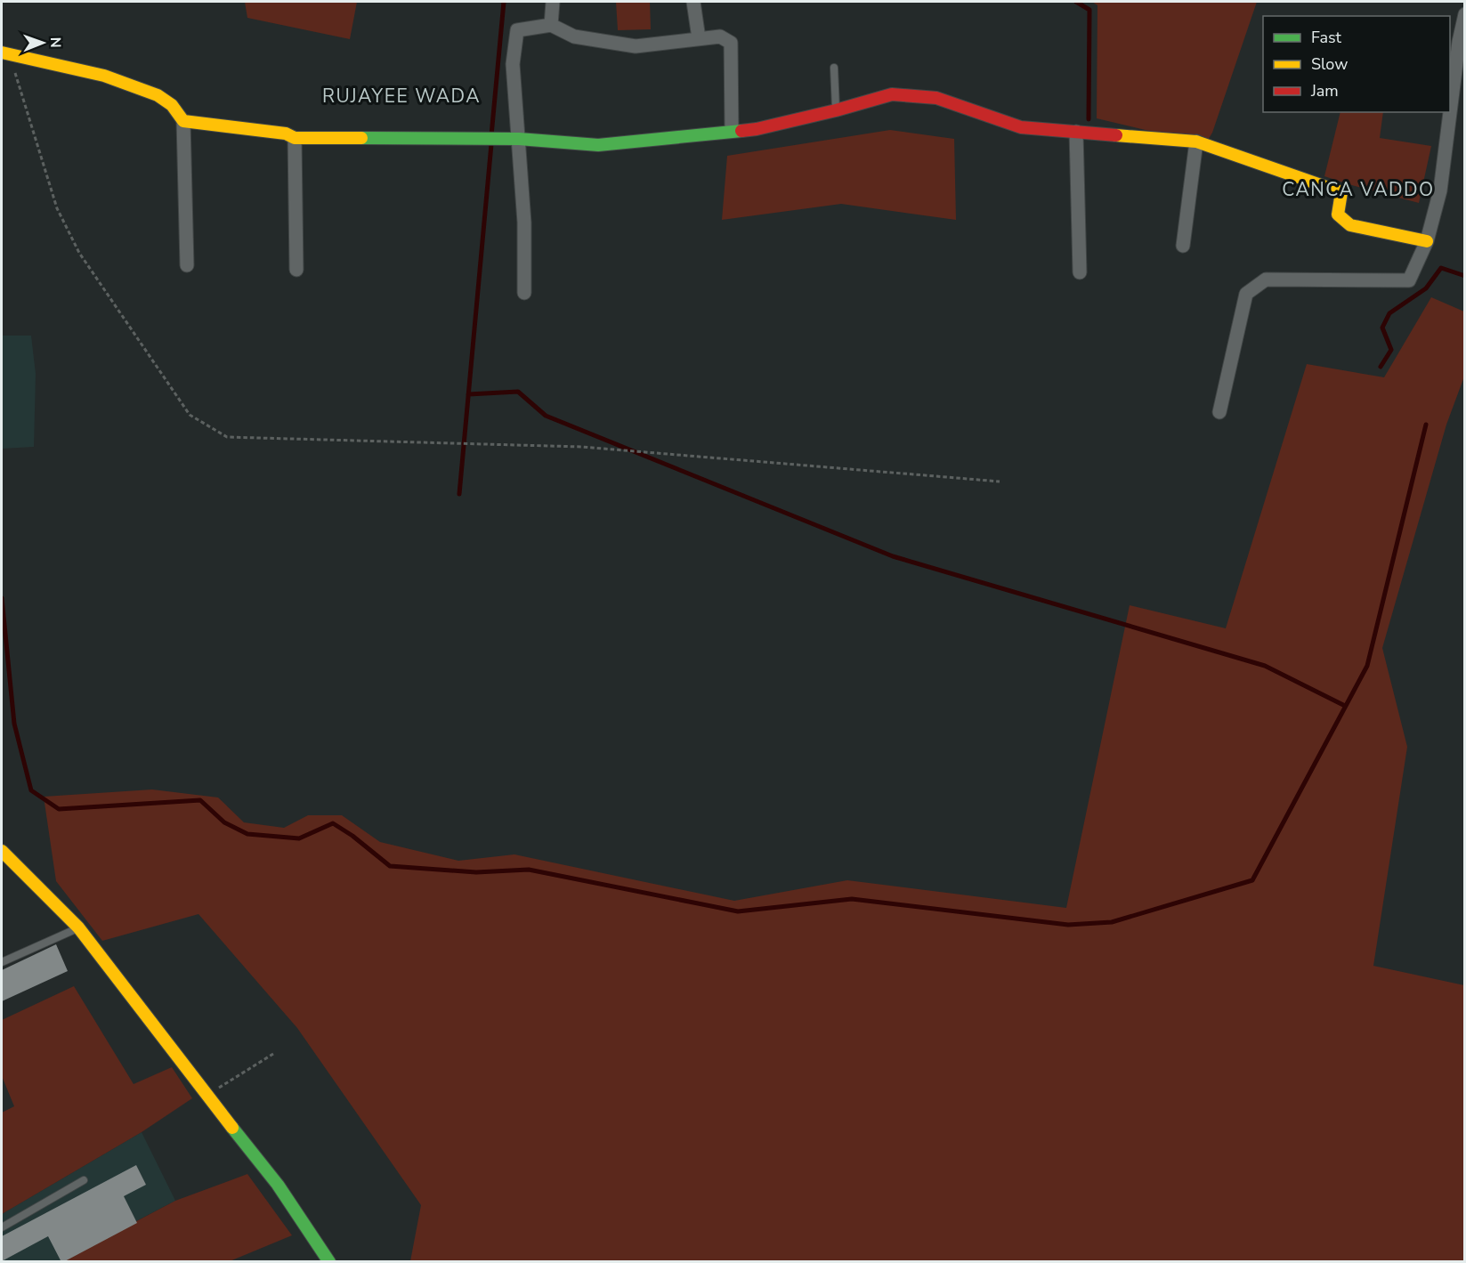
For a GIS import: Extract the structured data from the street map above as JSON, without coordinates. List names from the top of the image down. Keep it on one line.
{"districts":["RUJAYEE WADA","CANCA VADDO"],"legend":["Fast","Slow","Jam"],"north":"right"}
